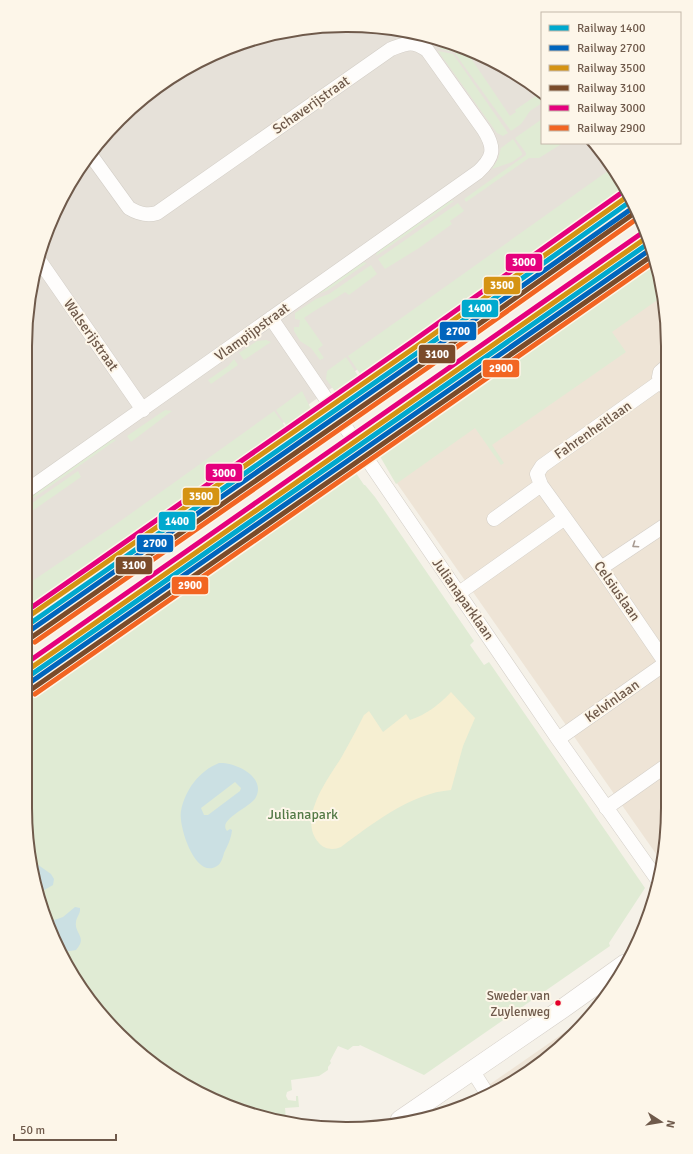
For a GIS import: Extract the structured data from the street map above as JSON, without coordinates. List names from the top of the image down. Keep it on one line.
{"streets":{"street":["Schaverijstraat","Vlampijpstraat","Walserijstraat","Fahrenheitlaan","Celsiuslaan","Julianaparklaan","Kelvinlaan"]},"crossings":[["Schaverijstraat","Vlampijpstraat"],["Vlampijpstraat","Walserijstraat"],["Vlampijpstraat","Julianaparklaan"],["Fahrenheitlaan","Celsiuslaan"],["Julianaparklaan","Kelvinlaan"]],"parks":["Julianapark"],"places":["Sweder van Zuylenweg"],"lines":["rail line 3000","rail line 3500","rail line 1400","rail line 2700","rail line 3100","rail line 2900"],"legend":["Railway 1400","Railway 2700","Railway 3500","Railway 3100","Railway 3000","Railway 2900"],"scale_bar":"50 m","north":"right"}
